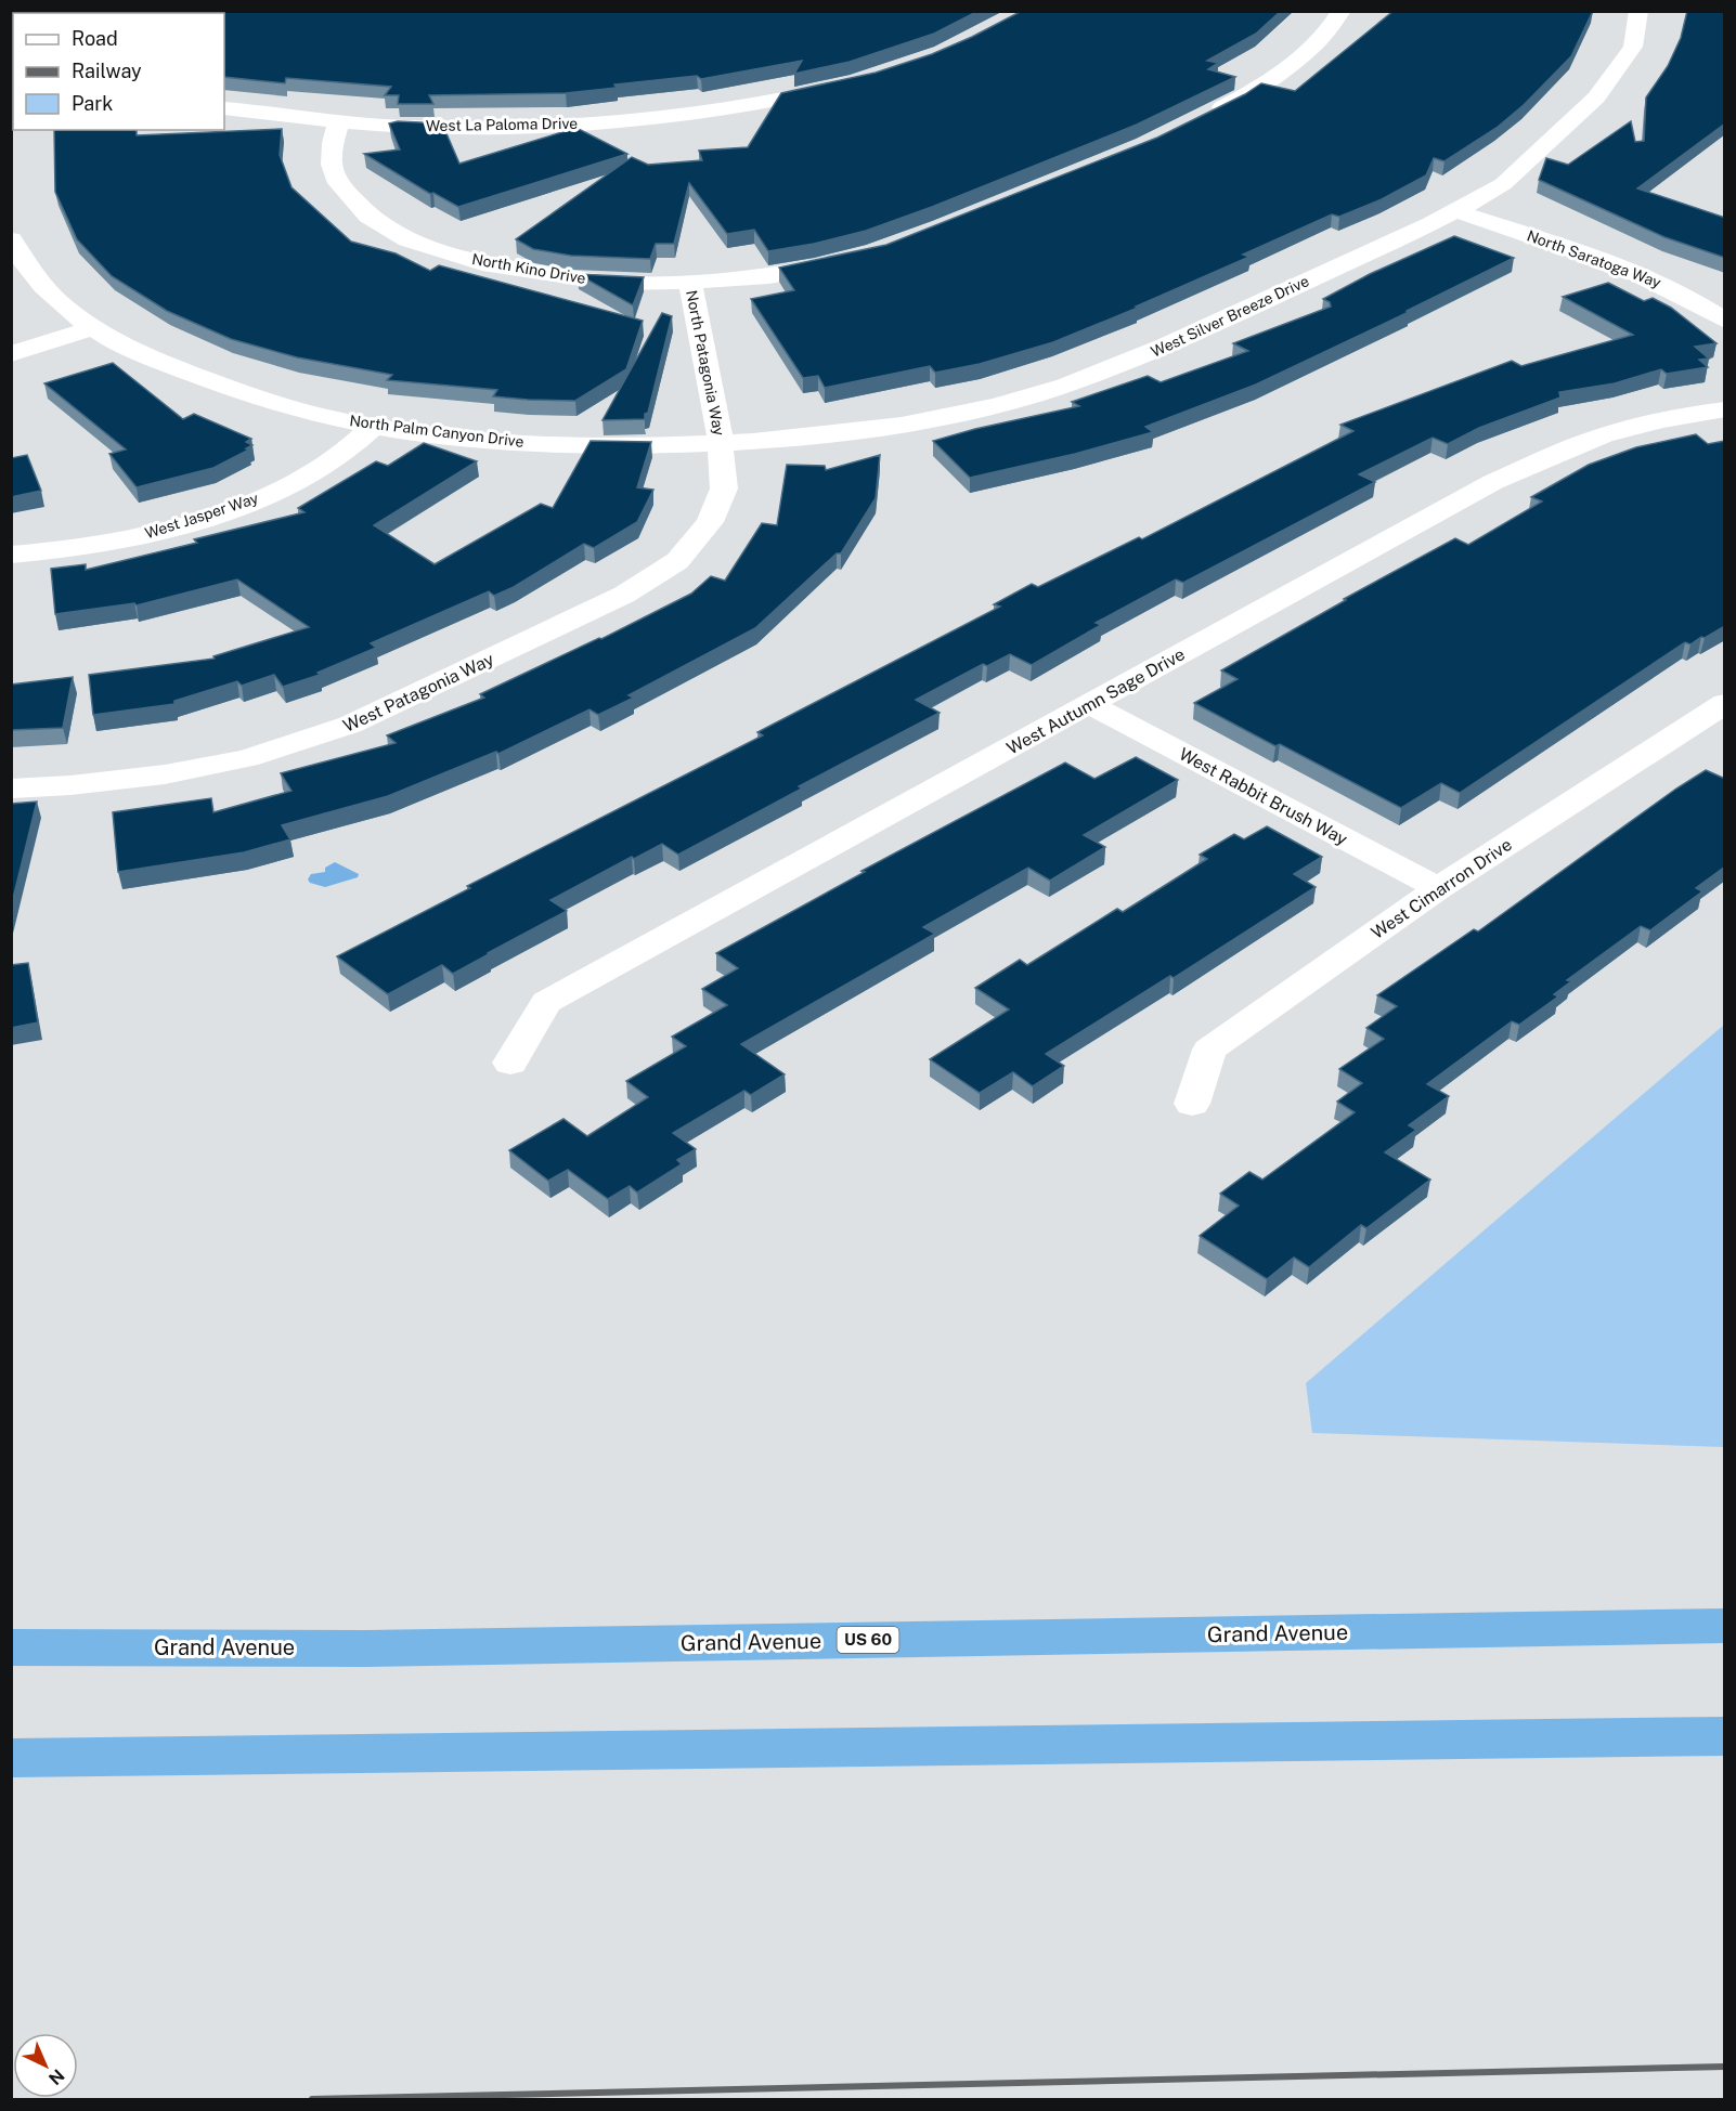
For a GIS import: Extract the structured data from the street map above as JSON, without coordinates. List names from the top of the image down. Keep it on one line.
{"streets":{"highway":["Grand Avenue","US 60"],"street":["West La Paloma Drive","North Saratoga Way","North Kino Drive","West Silver Breeze Drive","North Patagonia Way","North Palm Canyon Drive","West Jasper Way","West Patagonia Way","West Autumn Sage Drive","West Rabbit Brush Way","West Cimarron Drive"]},"crossings":[["West La Paloma Drive","North Kino Drive"],["North Saratoga Way","West Silver Breeze Drive"],["North Kino Drive","North Patagonia Way"],["West Silver Breeze Drive","North Patagonia Way"],["West Silver Breeze Drive","North Palm Canyon Drive"],["West Silver Breeze Drive","West Patagonia Way"],["North Patagonia Way","North Palm Canyon Drive"],["North Patagonia Way","West Patagonia Way"],["North Palm Canyon Drive","West Jasper Way"],["North Palm Canyon Drive","West Patagonia Way"],["West Autumn Sage Drive","West Rabbit Brush Way"],["West Rabbit Brush Way","West Cimarron Drive"]],"legend":["Road","Railway","Park"],"north":"bottom right"}
